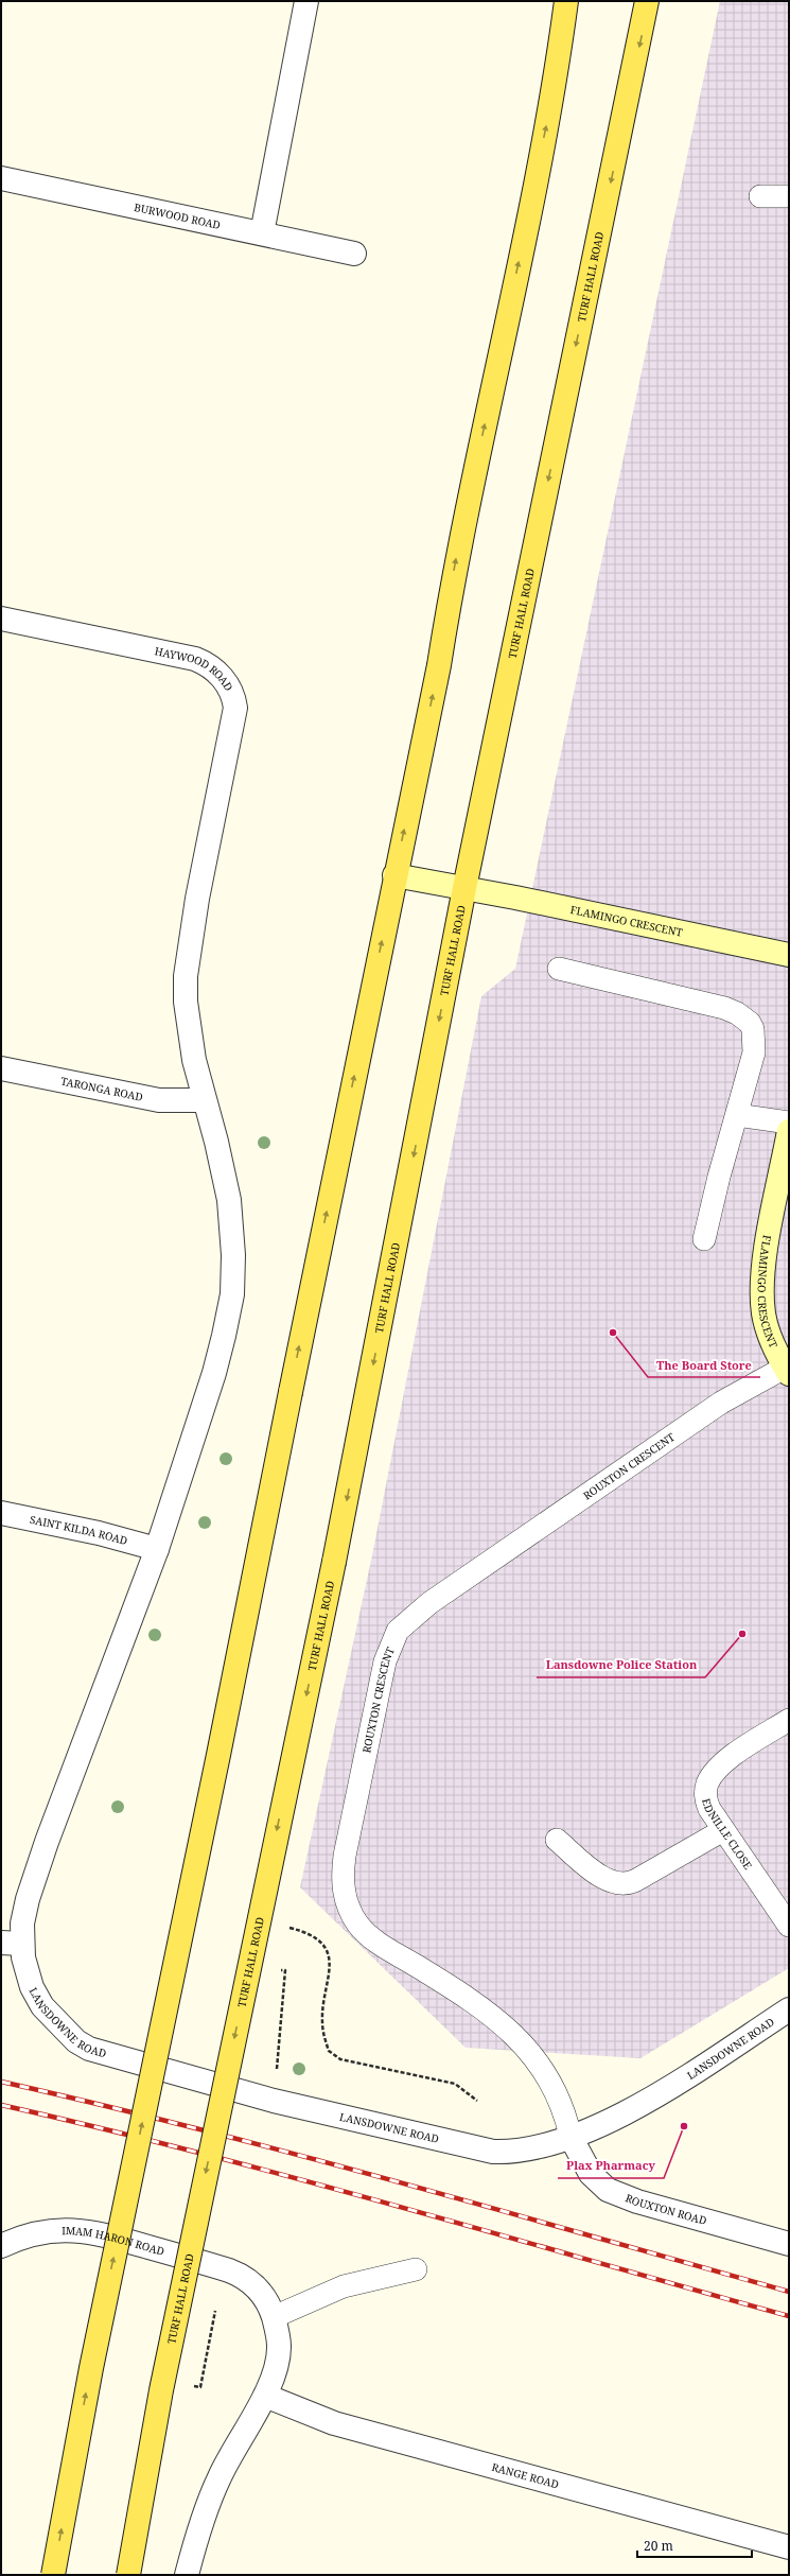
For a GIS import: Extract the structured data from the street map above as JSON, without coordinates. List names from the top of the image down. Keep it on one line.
{"streets":{"main road":["TURF HALL ROAD"],"street":["BURWOOD ROAD","HAYWOOD ROAD","FLAMINGO CRESCENT","TARONGA ROAD","SAINT KILDA ROAD","LANSDOWNE ROAD","ROUXTON ROAD","IMAM HARON ROAD","RANGE ROAD"],"lane":["ROUXTON CRESCENT","EDNILLE CLOSE"]},"crossings":[["TURF HALL ROAD","FLAMINGO CRESCENT"],["HAYWOOD ROAD","TARONGA ROAD"],["FLAMINGO CRESCENT","ROUXTON CRESCENT"],["ROUXTON CRESCENT","LANSDOWNE ROAD"],["ROUXTON CRESCENT","ROUXTON ROAD"],["LANSDOWNE ROAD","ROUXTON ROAD"],["IMAM HARON ROAD","RANGE ROAD"]],"places":["The Board Store","Lansdowne Police Station","Plax Pharmacy"],"scale_bar":"20 m"}
